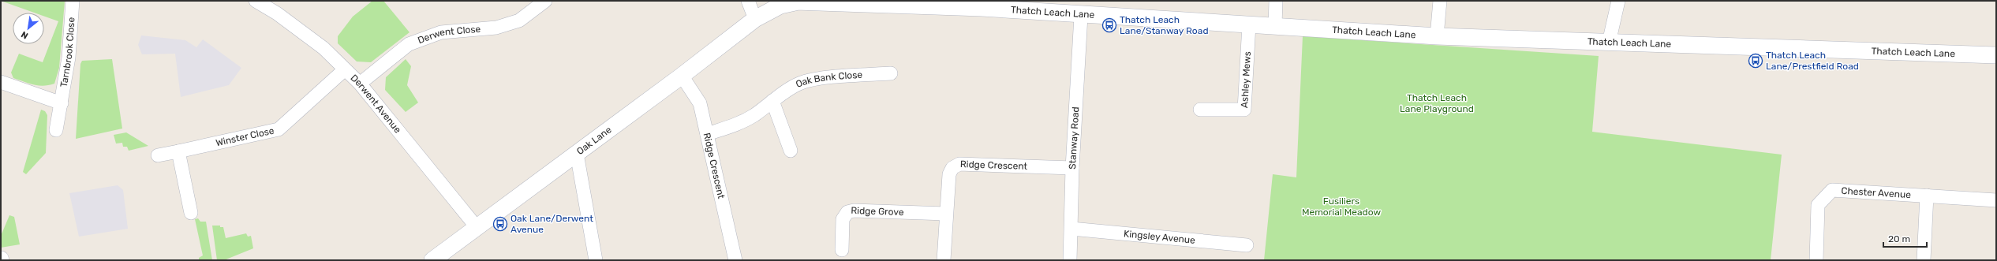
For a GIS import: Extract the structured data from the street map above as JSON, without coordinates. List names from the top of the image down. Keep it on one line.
{"streets":{"street":["Thatch Leach Lane","Derwent Close","Tarnbrook Close","Ashley Mews","Oak Bank Close","Derwent Avenue","Winster Close","Stanway Road","Oak Lane","Ridge Crescent","Chester Avenue","Ridge Grove","Kingsley Avenue"]},"crossings":[["Thatch Leach Lane","Ashley Mews"],["Thatch Leach Lane","Stanway Road"],["Thatch Leach Lane","Oak Lane"],["Derwent Close","Derwent Avenue"],["Oak Bank Close","Ridge Crescent"],["Derwent Avenue","Winster Close"],["Derwent Avenue","Oak Lane"],["Stanway Road","Ridge Crescent"],["Stanway Road","Kingsley Avenue"],["Oak Lane","Ridge Crescent"],["Ridge Crescent","Ridge Grove"]],"parks":["Thatch Leach Lane Playground","Fusiliers Memorial Meadow"],"places":{"bus stop":["Thatch Leach Lane/Stanway Road","Thatch Leach Lane/Prestfield Road","Oak Lane/Derwent Avenue"]},"scale_bar":"20 m","north":"bottom left"}
